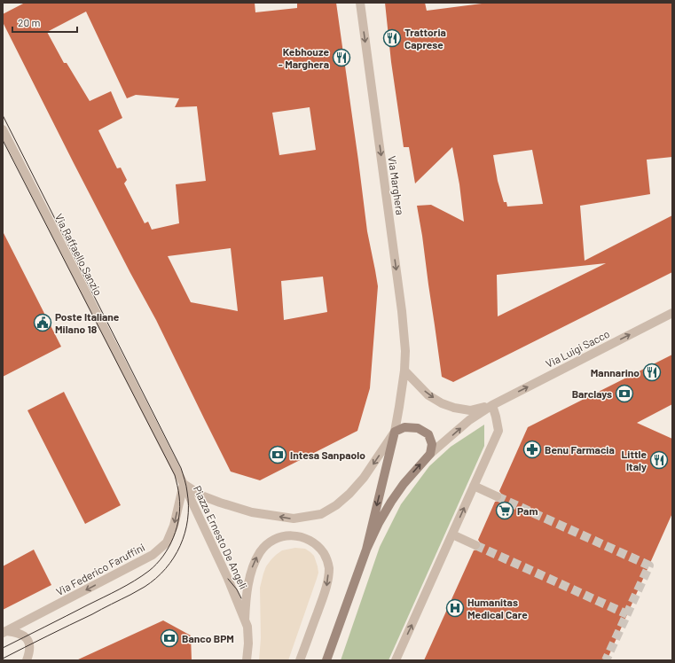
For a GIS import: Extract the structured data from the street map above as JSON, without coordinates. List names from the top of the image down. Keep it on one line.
{"streets":{"street":["Via Marghera","Via Raffaello Sanzio","Via Luigi Sacco","Piazza Ernesto De Angeli","Via Federico Faruffini"]},"crossings":[["Via Marghera","Piazza Ernesto De Angeli"],["Via Raffaello Sanzio","Piazza Ernesto De Angeli"],["Via Raffaello Sanzio","Via Federico Faruffini"],["Via Luigi Sacco","Piazza Ernesto De Angeli"],["Piazza Ernesto De Angeli","Via Federico Faruffini"]],"one_way":["Via Marghera","Via Luigi Sacco","Via Federico Faruffini"],"places":{"restaurant":["Trattoria Caprese","Kebhouze - Marghera","Mannarino","Little Italy"],"public building":["Poste Italiane Milano 18"],"bank":["Barclays","Intesa Sanpaolo","Banco BPM"],"pharmacy":["Benu Farmacia"],"supermarket":["Pam"],"hospital":["Humanitas Medical Care"]},"scale_bar":"20 m"}
